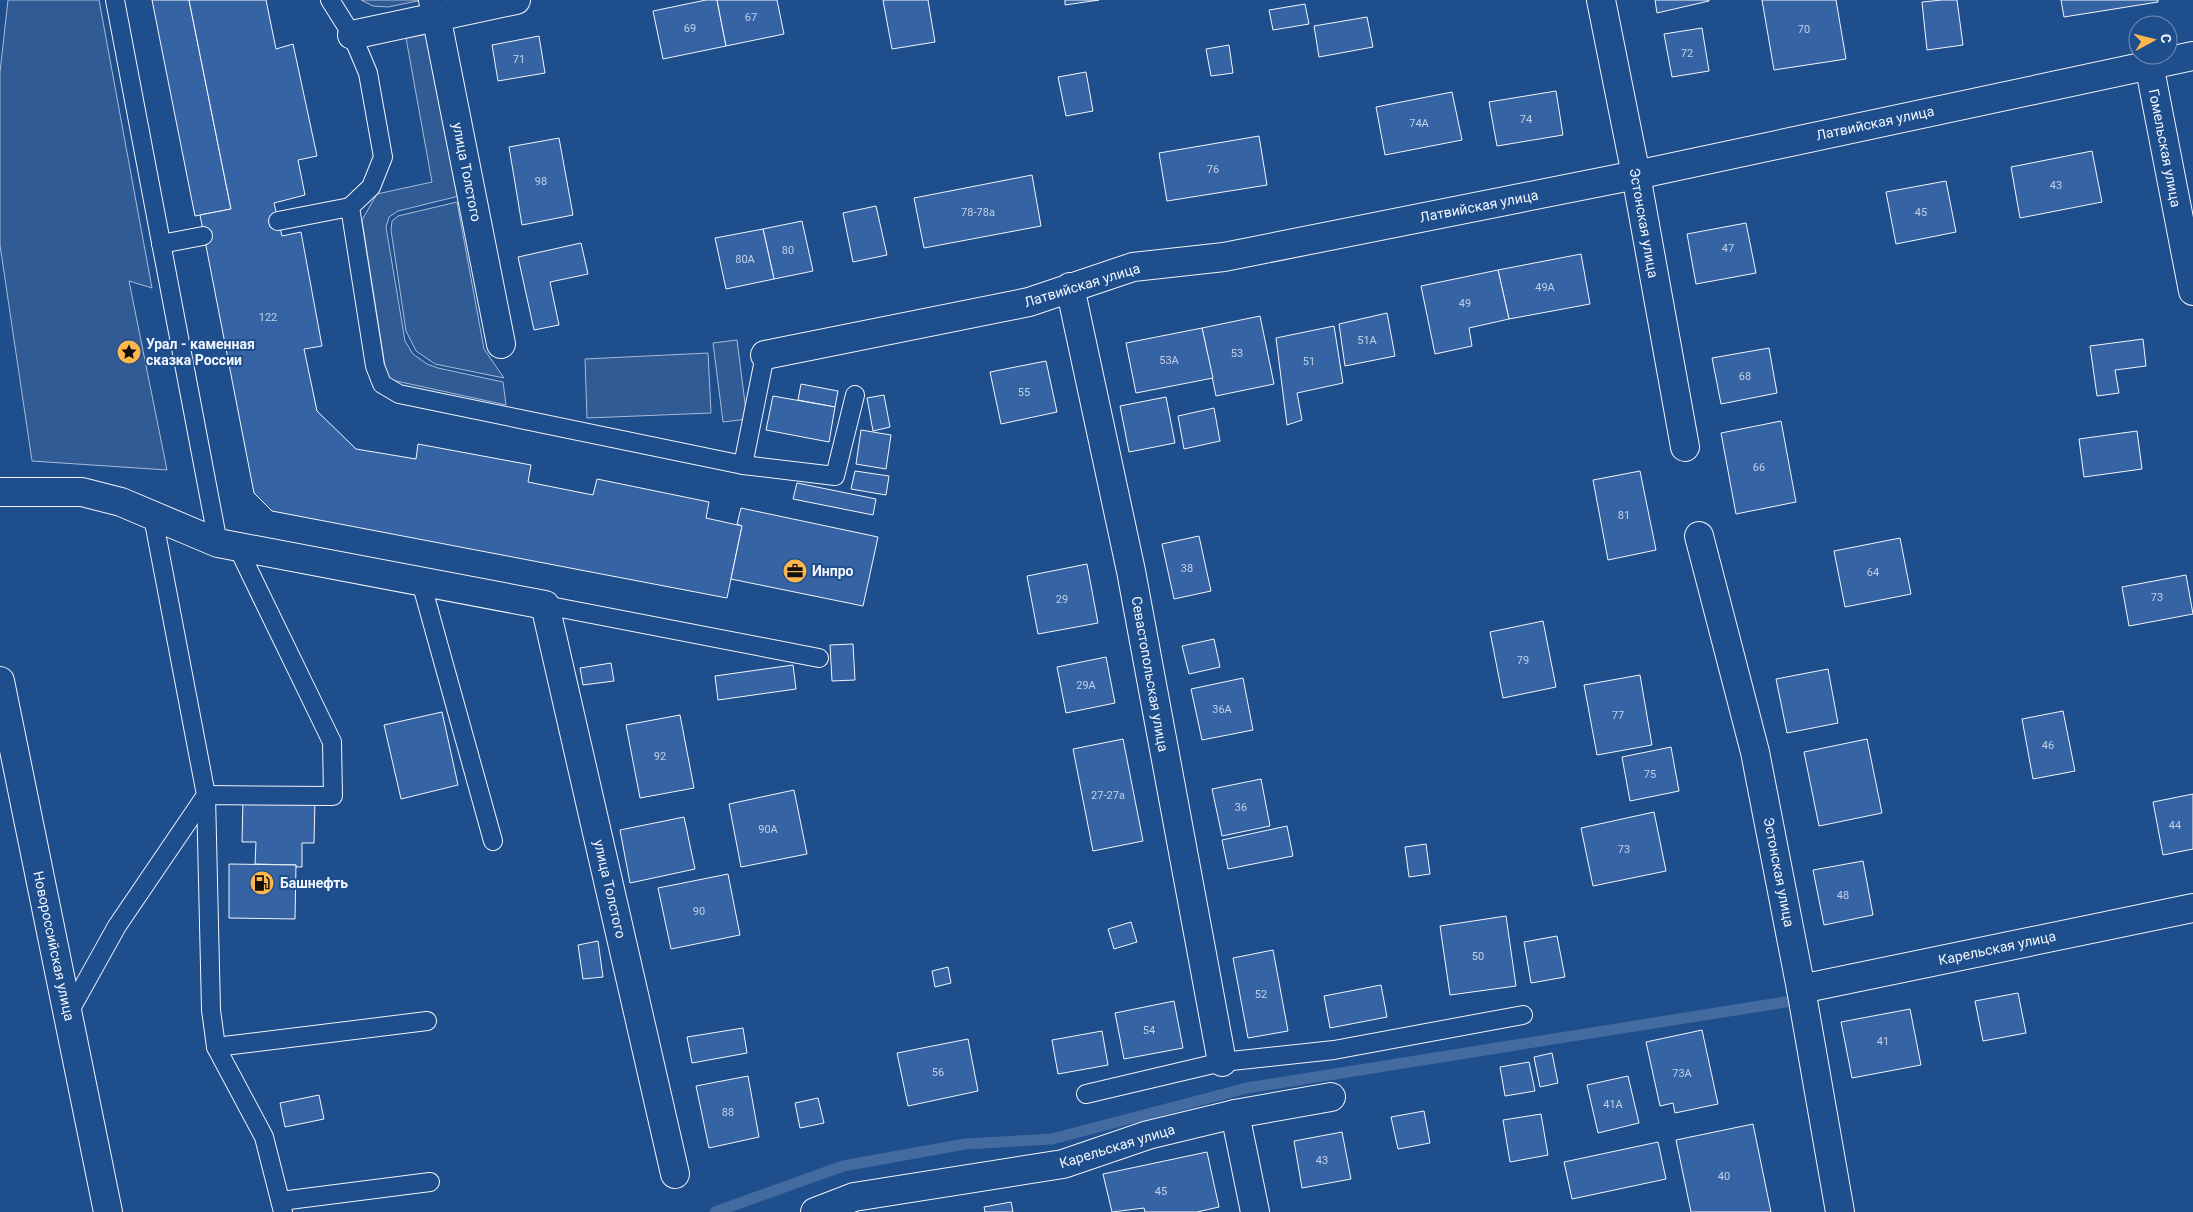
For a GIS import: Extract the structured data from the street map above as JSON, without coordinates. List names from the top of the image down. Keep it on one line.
{"streets":{"street":["Латвийская улица","Гомельская улица","улица Толстого","Эстонская улица","Севастопольская улица","Новороссийская улица","Карельская улица"]},"crossings":[["Латвийская улица","Эстонская улица"],["Латвийская улица","Севастопольская улица"],["Эстонская улица","Карельская улица"]],"places":{"place":["Урал - каменная сказка России"],"office":["Инпро"],"fuel station":["Башнефть"]},"house_numbers":["67","69","70","72","71","74","74А","76","98","43","78-78а","45","47","80","80А","49А","49","122","51А","53","53А","51","68","55","66","81","38","64","73","29","79","29А","36А","77","46","92","75","27-27а","36","44","90А","73","48","90","50","52","54","41","56","73А","41А","88","43","40","45"],"north":"right"}
